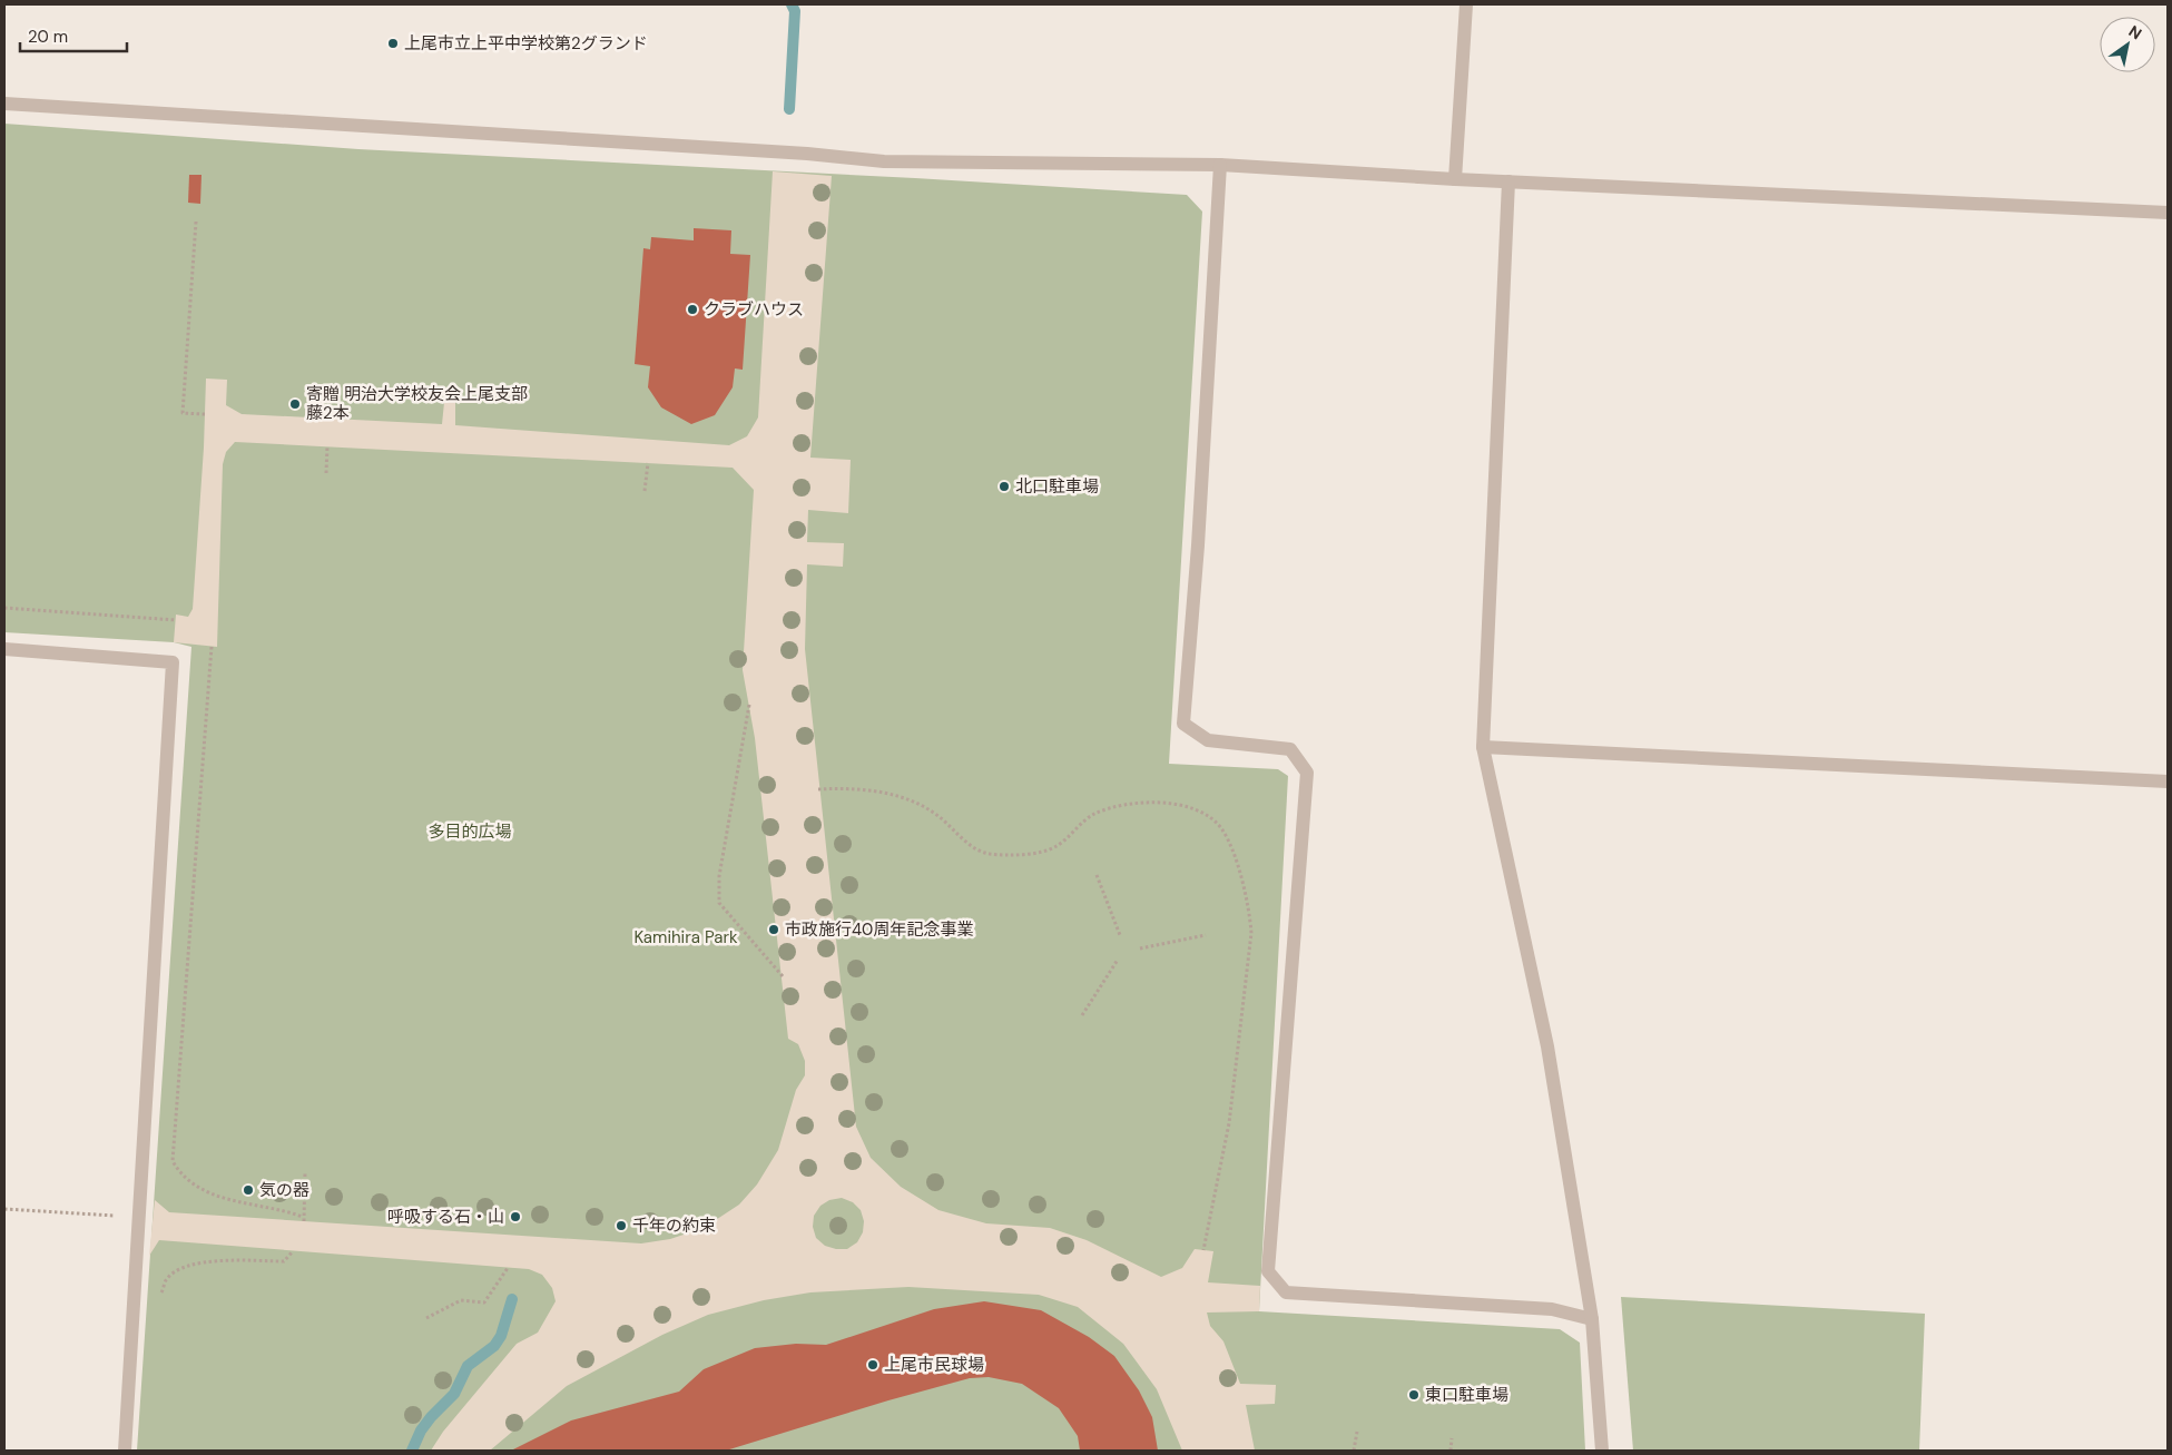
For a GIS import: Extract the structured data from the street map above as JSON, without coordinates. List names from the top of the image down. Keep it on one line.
{"parks":["多目的広場","Kamihira Park"],"places":["上尾市立上平中学校第2グランド","クラブハウス","寄贈 明治大学校友会上尾支部 藤2本","北口駐車場","市政施行40周年記念事業","気の器","呼吸する石・山","千年の約束","上尾市民球場","東口駐車場"],"scale_bar":"20 m","north":"top right"}
